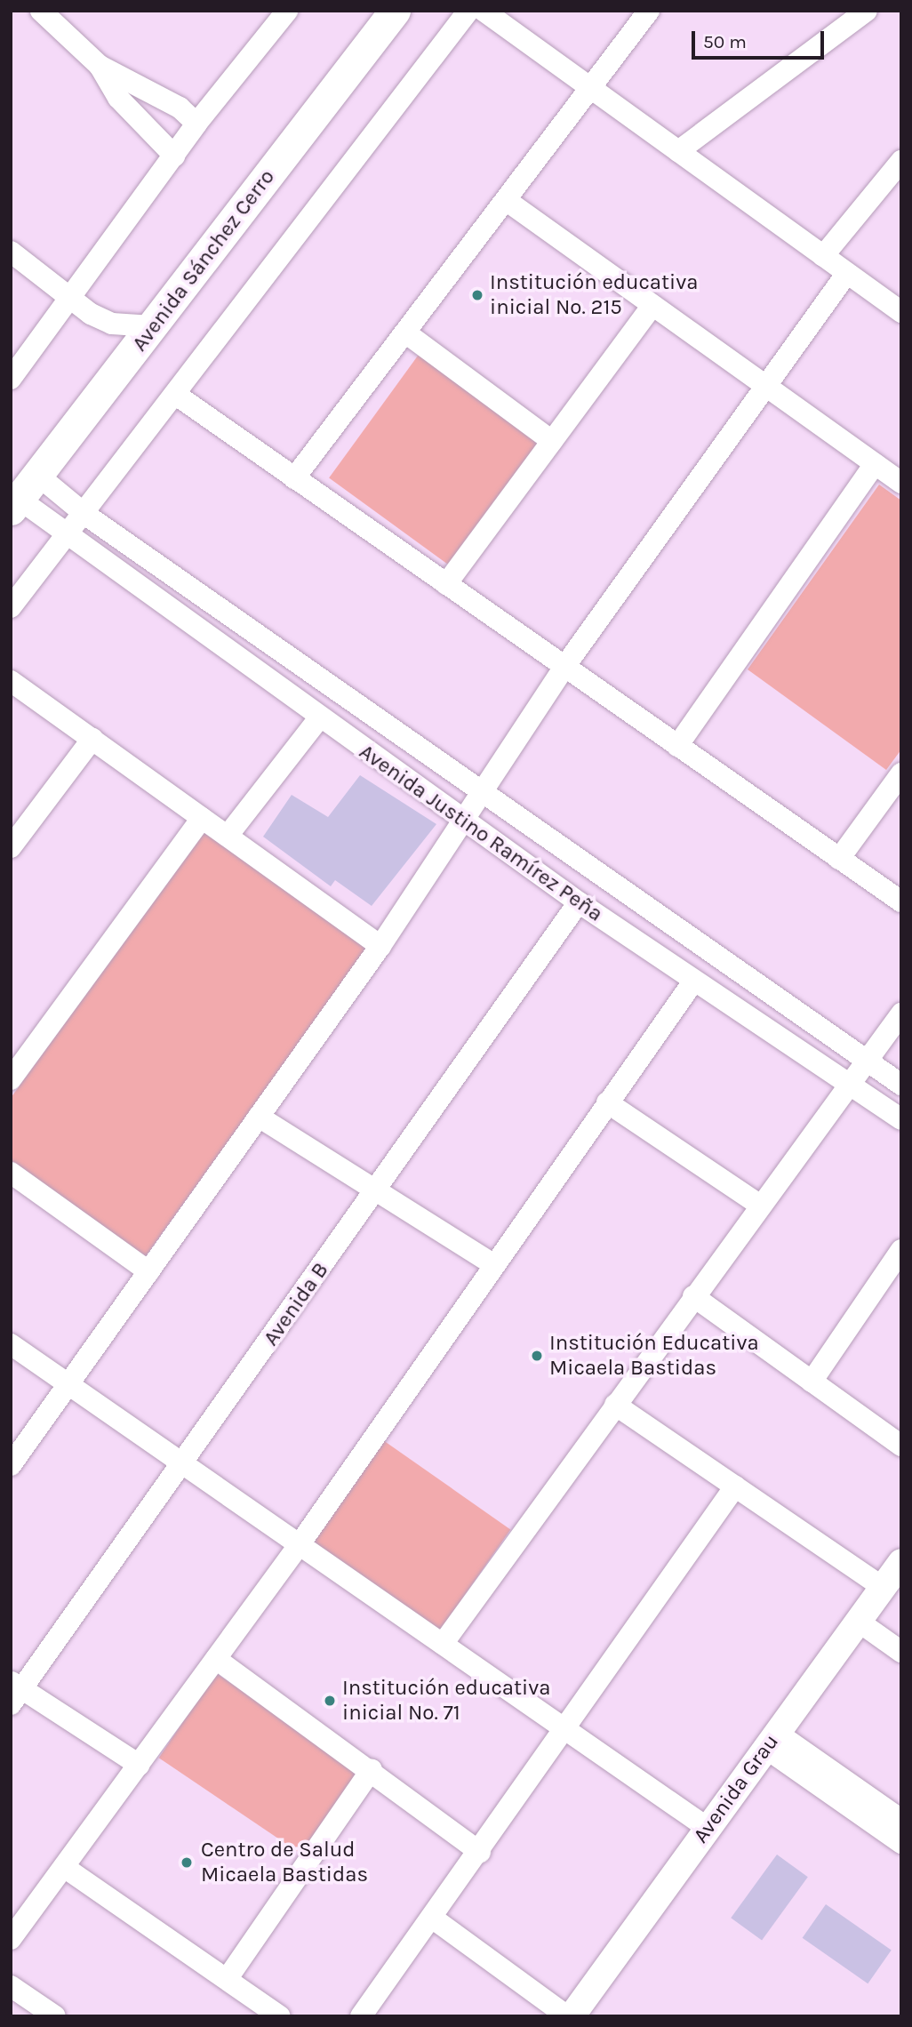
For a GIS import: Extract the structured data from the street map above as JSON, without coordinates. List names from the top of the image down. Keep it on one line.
{"streets":{"highway":["Avenida Sánchez Cerro"],"main road":["Avenida Grau"],"street":["Avenida Justino Ramírez Peña","Avenida B"]},"crossings":[["Avenida Sánchez Cerro","Avenida Justino Ramírez Peña"],["Avenida Justino Ramírez Peña","Avenida B"]],"places":["Institución educativa inicial No. 215","Institución Educativa Micaela Bastidas","Institución educativa inicial No. 71","Centro de Salud Micaela Bastidas"],"scale_bar":"50 m"}
